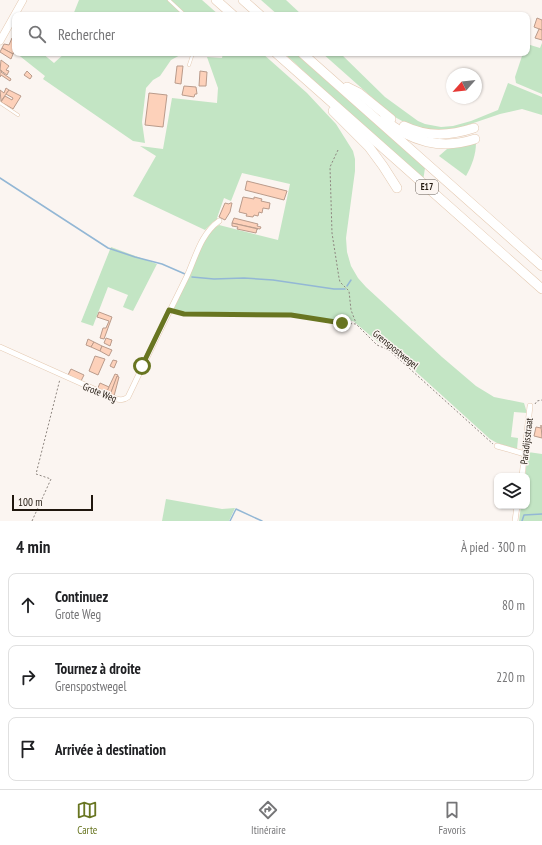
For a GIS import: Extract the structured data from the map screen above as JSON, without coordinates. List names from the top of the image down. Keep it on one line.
{"streets":{"highway":["E17"],"street":["Grote Weg","Paradijsstraat"],"path":["Grenspostwegel"]},"scale_bar":"100 m","north":"bottom left","page":{"search":"Rechercher","scale":"100 m","heading":["4 min","À pied · 300 m"],"list":[["Continuez","Grote Weg","80 m"],["Tournez à droite","Grenspostwegel","220 m"],"Arrivée à destination"],"nav":["Carte","Itinéraire","Favoris"]}}
